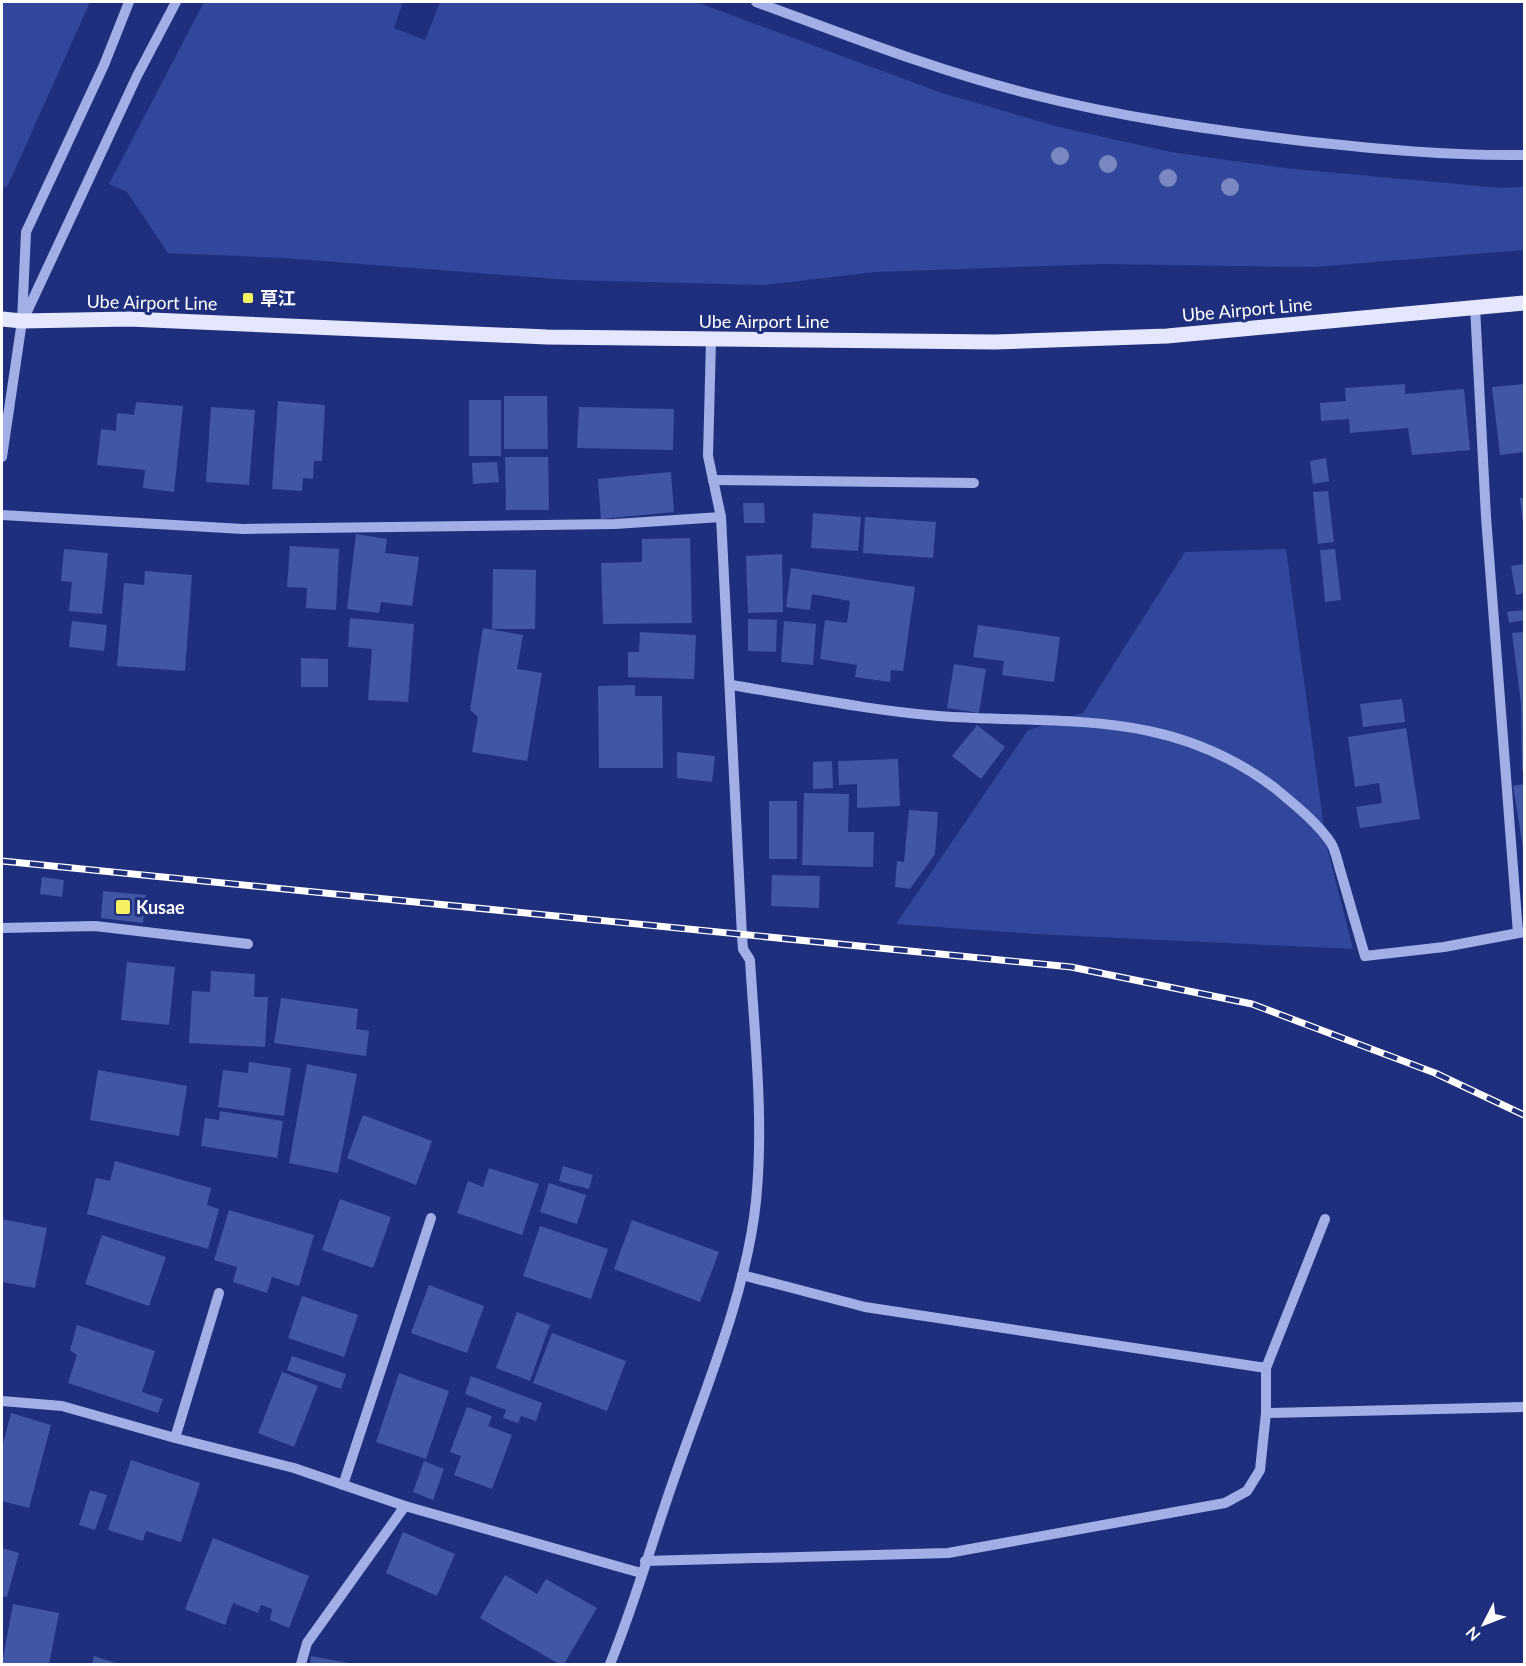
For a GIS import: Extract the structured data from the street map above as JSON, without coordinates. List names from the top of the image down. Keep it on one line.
{"streets":{"main road":["Ube Airport Line"]},"places":{"transit":["草江","Kusae"]},"north":"bottom left"}
